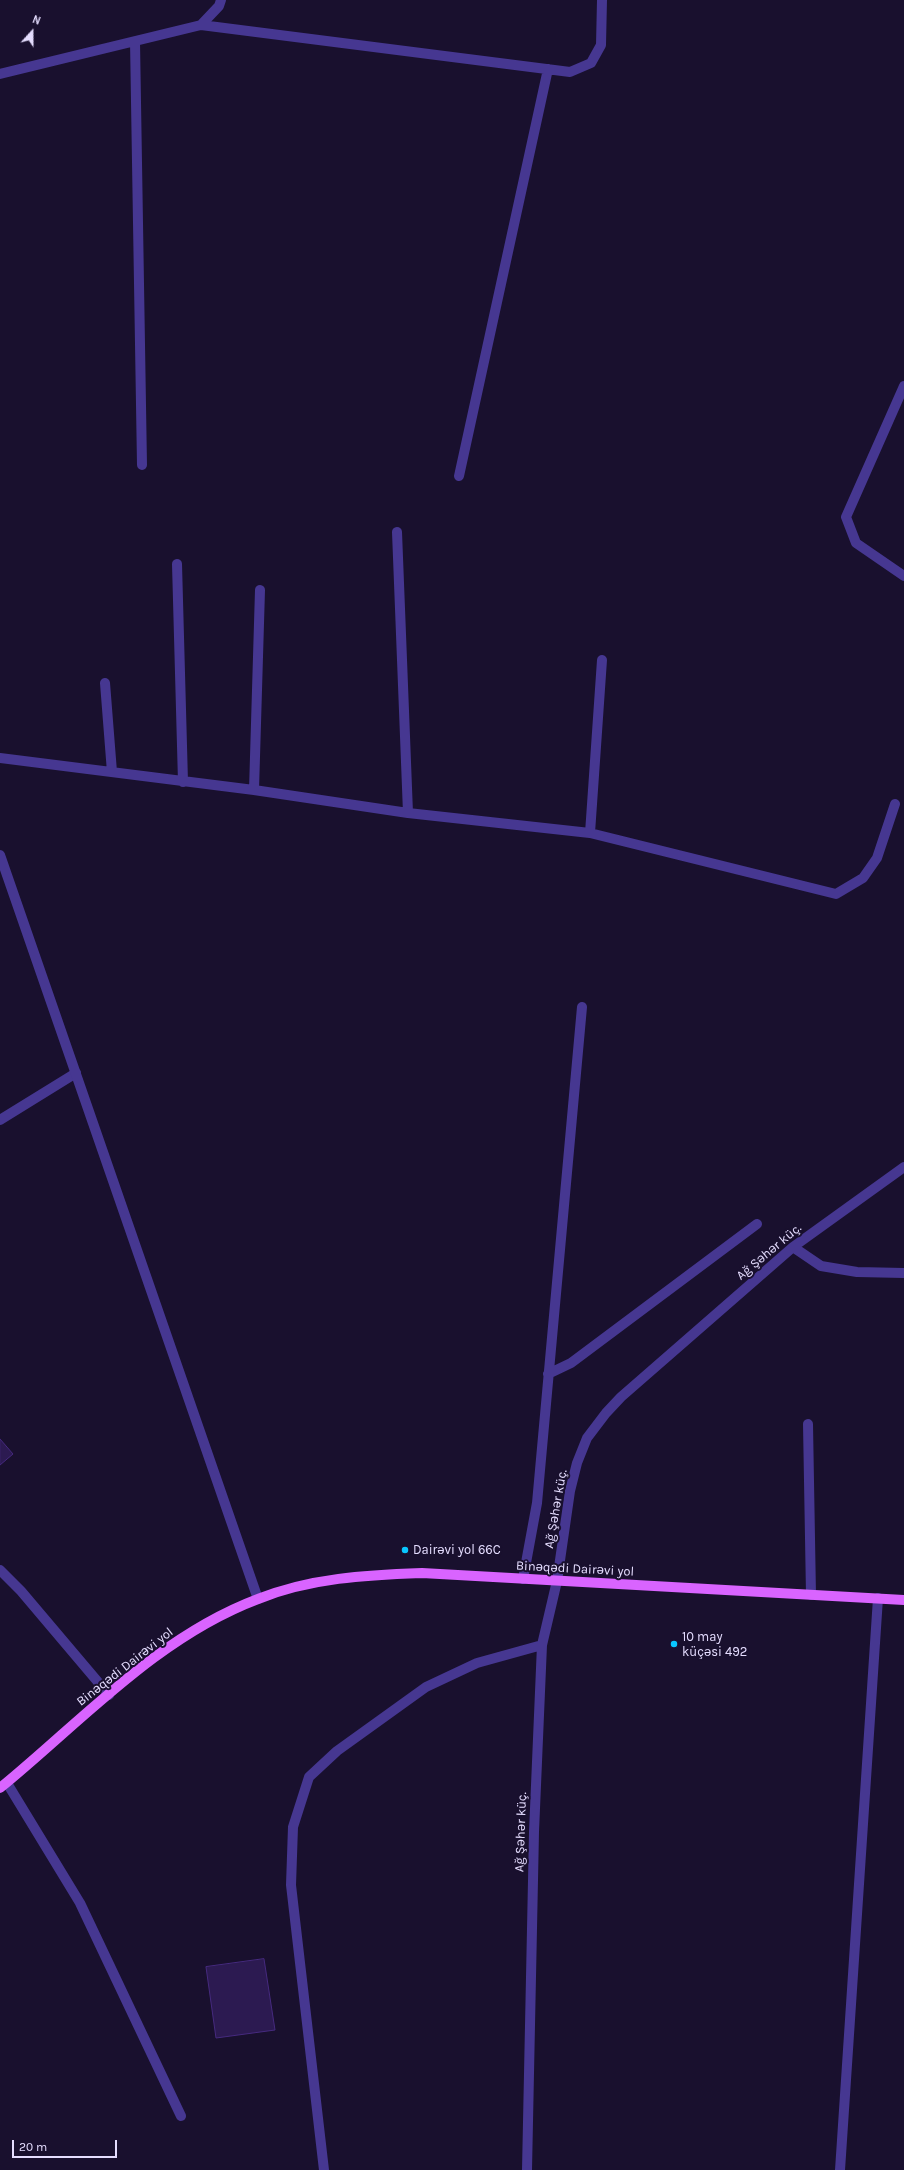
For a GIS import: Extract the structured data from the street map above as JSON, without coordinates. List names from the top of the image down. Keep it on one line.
{"streets":{"main road":["Binəqədi Dairəvi yol"],"street":["Ağ Şəhər küç."]},"crossings":[["Ağ Şəhər küç.","Binəqədi Dairəvi yol"]],"places":["Dairəvi yol 66C","10 may küçəsi 492"],"scale_bar":"20 m","north":"top"}
